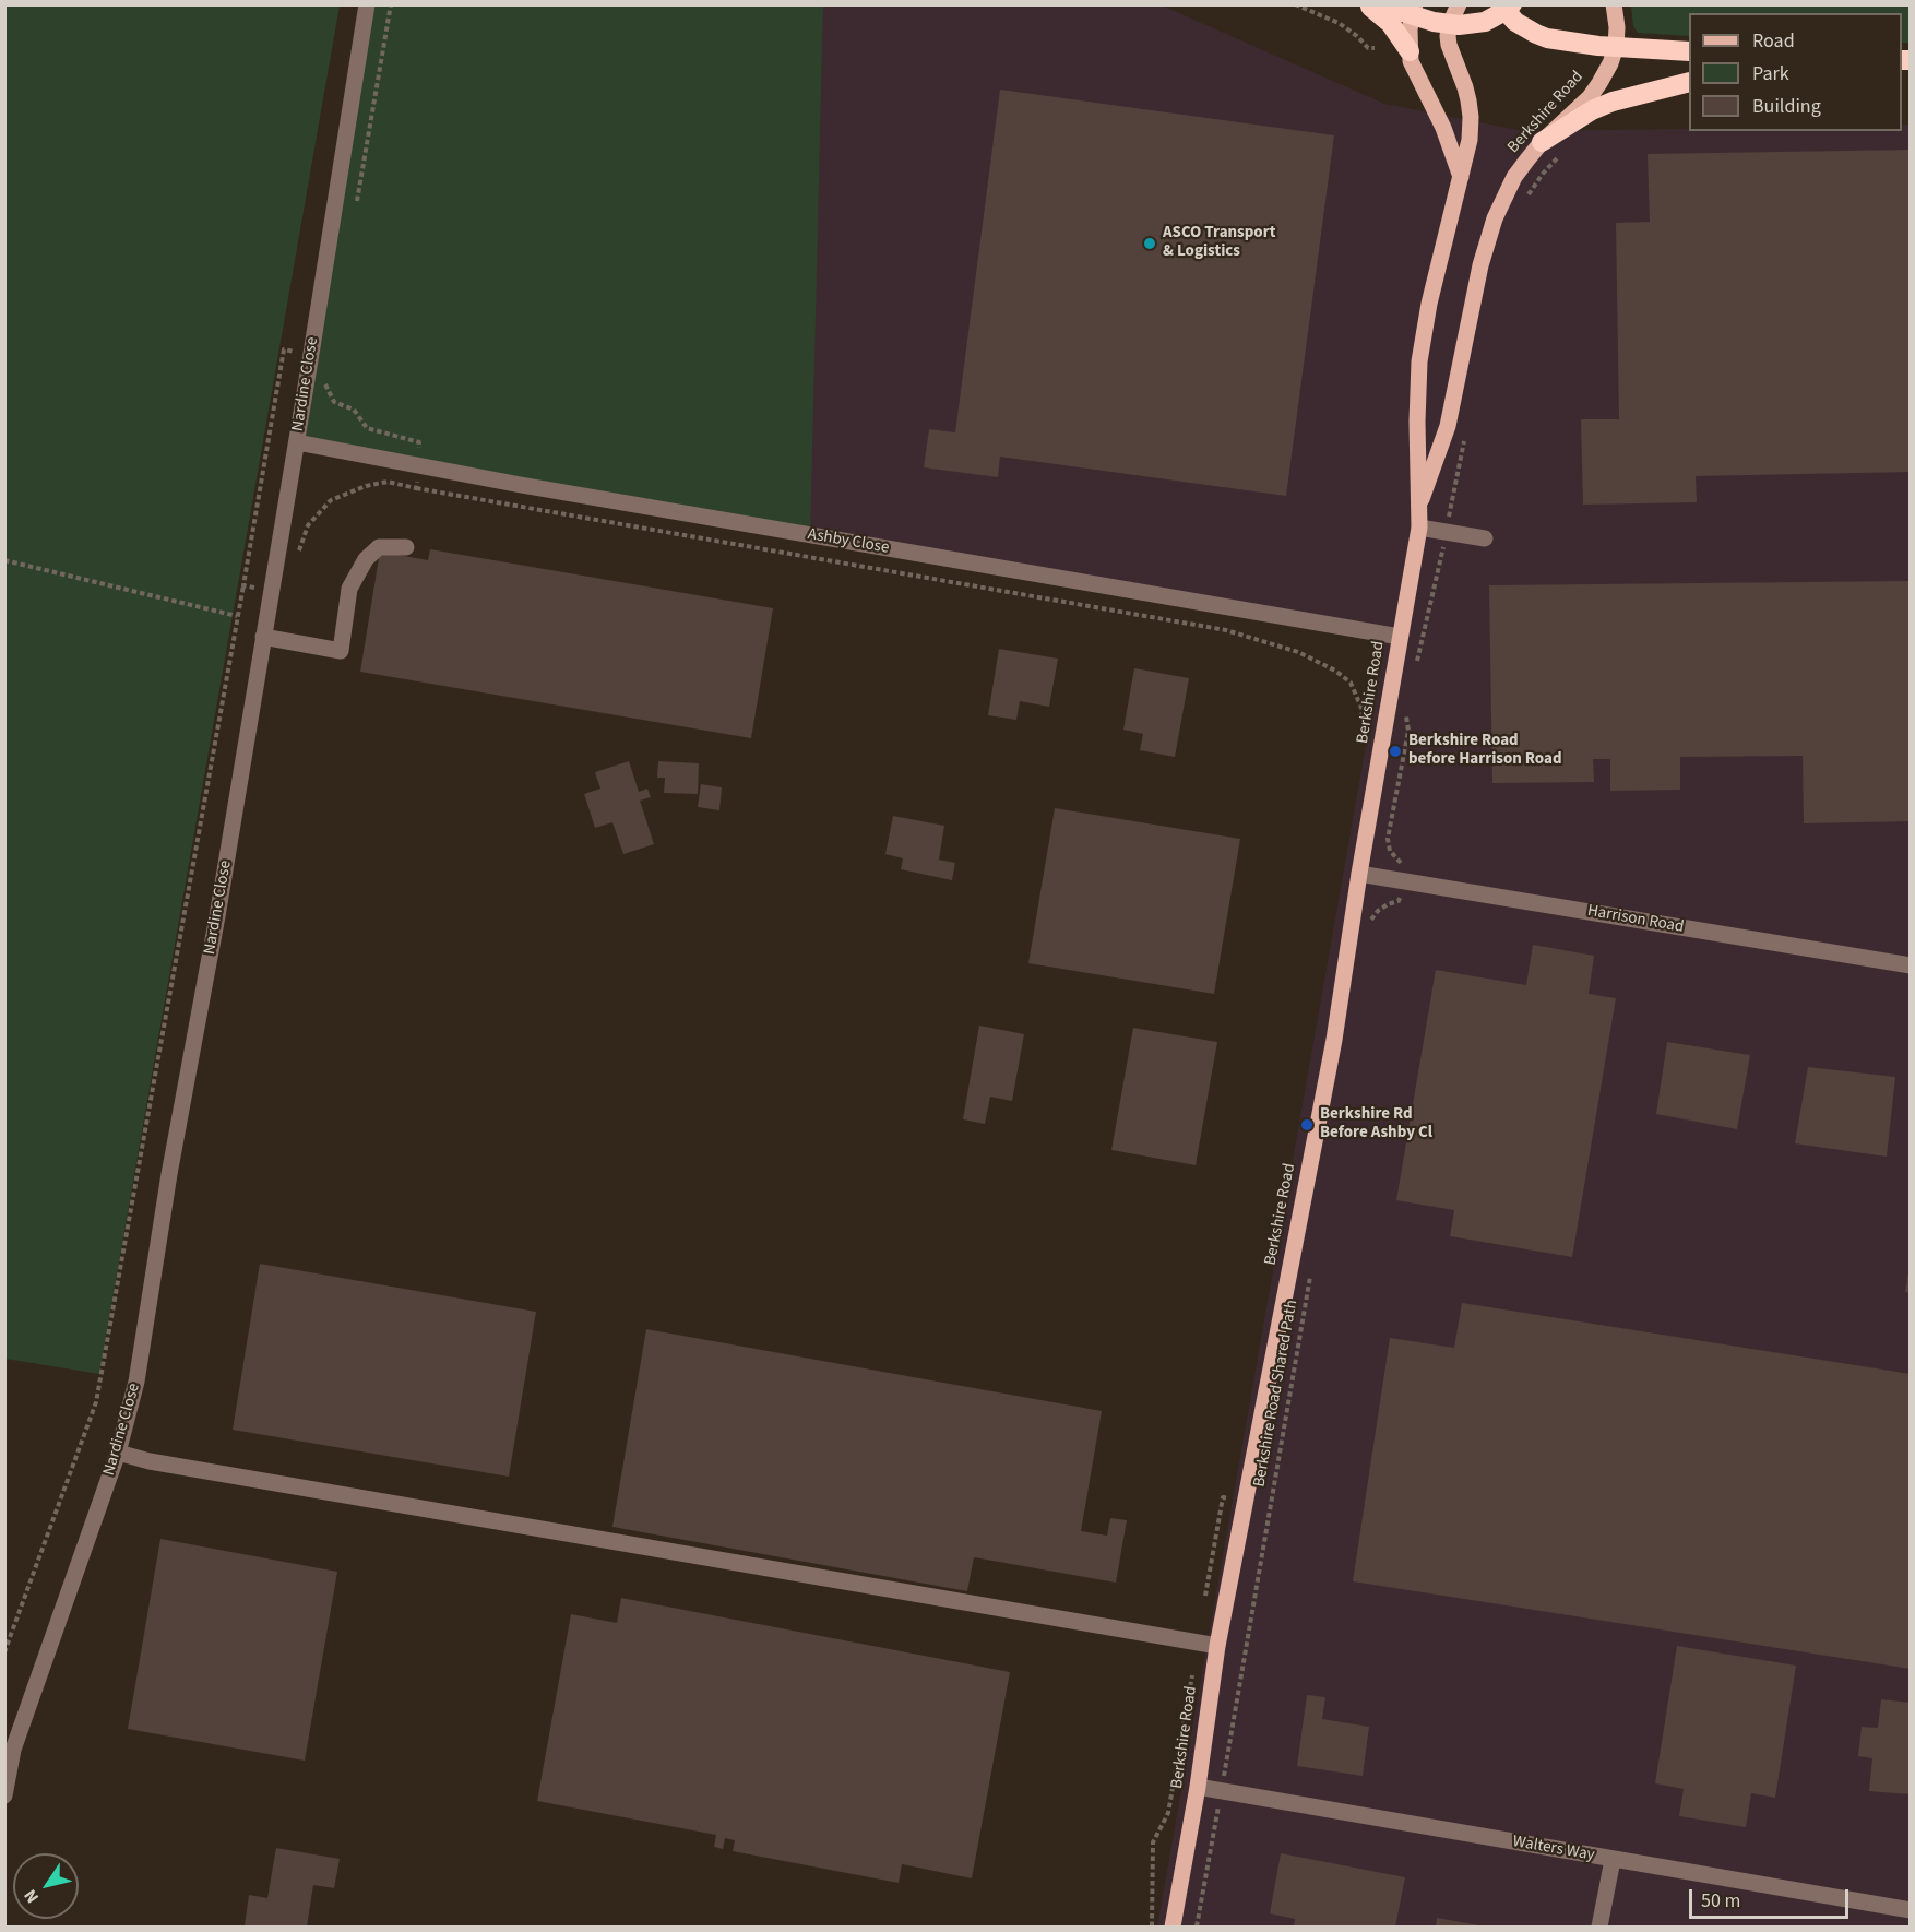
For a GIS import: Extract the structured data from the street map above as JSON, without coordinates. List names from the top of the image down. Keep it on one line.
{"streets":{"main road":["Berkshire Road"],"street":["Nardine Close","Ashby Close","Harrison Road","Walters Way"],"path":["Berkshire Road Shared Path"]},"crossings":[["Berkshire Road","Ashby Close"],["Berkshire Road","Harrison Road"],["Berkshire Road","Walters Way"],["Nardine Close","Ashby Close"],["Berkshire Road Shared Path","Walters Way"]],"places":["ASCO Transport & Logistics","Berkshire Road before Harrison Road","Berkshire Rd Before Ashby Cl"],"legend":["Road","Park","Building"],"scale_bar":"50 m","north":"bottom left"}
